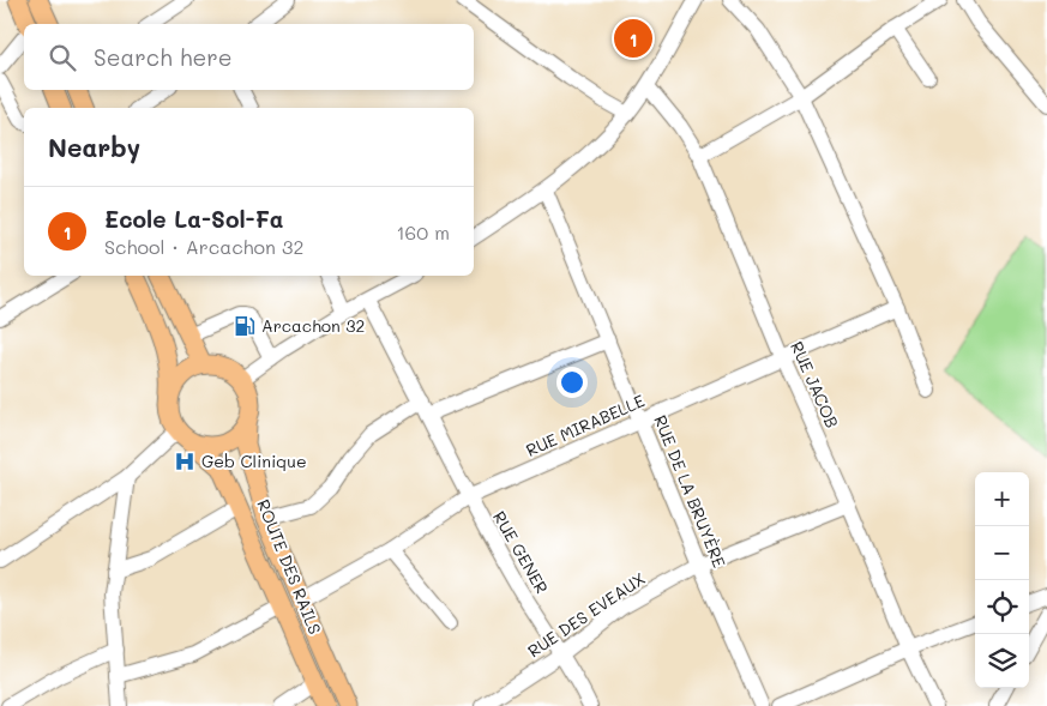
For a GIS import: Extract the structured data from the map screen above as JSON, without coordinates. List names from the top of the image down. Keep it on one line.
{"streets":{"main road":["ROUTE DES RAILS"],"street":["RUE JACOB","RUE MIRABELLE","RUE DE LA BRUYÈRE","RUE GENER","RUE DES EVEAUX"]},"crossings":[["RUE JACOB","RUE MIRABELLE"],["RUE JACOB","RUE DES EVEAUX"],["RUE MIRABELLE","RUE DE LA BRUYÈRE"],["RUE MIRABELLE","RUE GENER"],["RUE MIRABELLE","ROUTE DES RAILS"],["RUE DE LA BRUYÈRE","RUE DES EVEAUX"],["RUE GENER","RUE DES EVEAUX"]],"places":{"fuel station":["Arcachon 32"],"hospital":["Geb Clinique"]},"page":{"pins":"1","search":"Search here","heading":"Nearby","list":[{"mark":"1","name":"Ecole La-Sol-Fa","note":"School · Arcachon 32","value":"160 m"}],"map_buttons":["+","−"]}}
